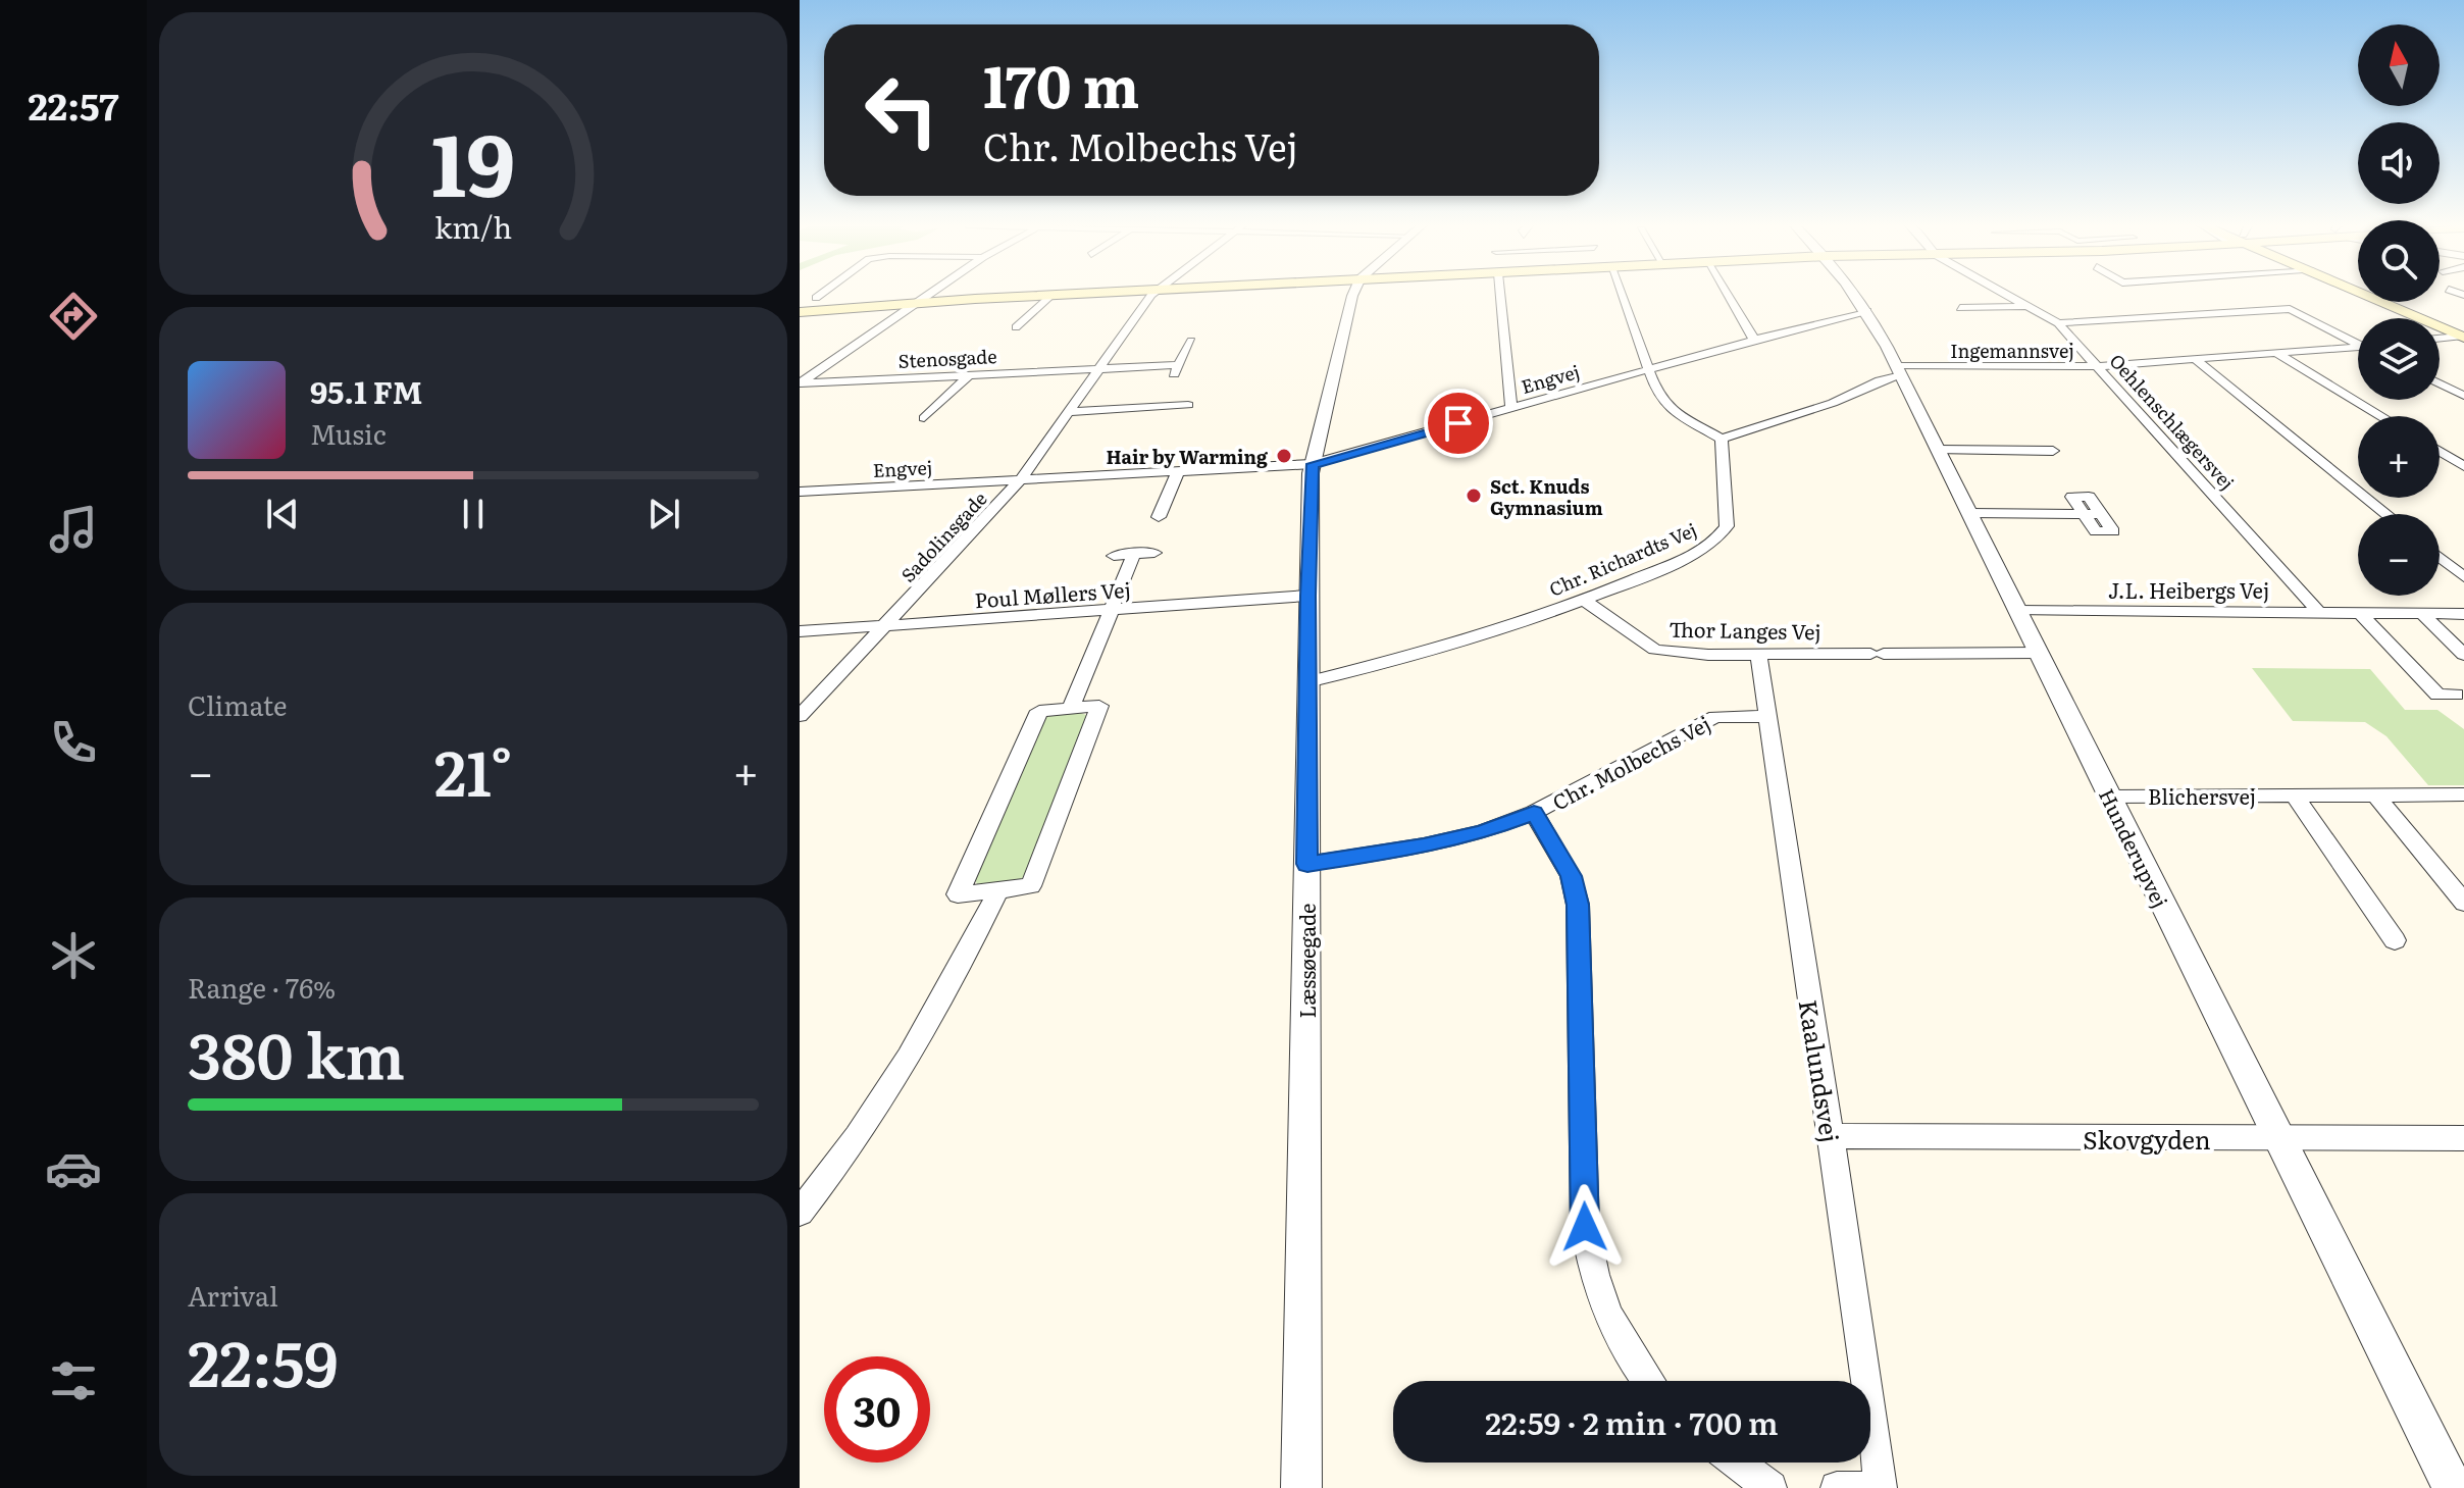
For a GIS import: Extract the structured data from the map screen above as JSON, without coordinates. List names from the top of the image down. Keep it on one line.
{"streets":{"street":["Ingemannsvej","Stenosgade","Engvej","Oehlenschlægersvej","Sadolinsgade","Chr. Richardts Vej","J.L. Heibergs Vej","Poul Møllers Vej","Thor Langes Vej","Chr. Molbechs Vej","Blichersvej","Hunderupvej","Læssøegade","Kaalundsvej","Skovgyden"]},"crossings":[["Ingemannsvej","Oehlenschlægersvej"],["Ingemannsvej","Hunderupvej"],["Stenosgade","Sadolinsgade"],["Engvej","Sadolinsgade"],["Engvej","Hunderupvej"],["Engvej","Læssøegade"],["Oehlenschlægersvej","J.L. Heibergs Vej"],["Sadolinsgade","Poul Møllers Vej"],["Chr. Richardts Vej","Thor Langes Vej"],["Chr. Richardts Vej","Læssøegade"],["J.L. Heibergs Vej","Hunderupvej"],["Poul Møllers Vej","Læssøegade"],["Thor Langes Vej","Hunderupvej"],["Thor Langes Vej","Kaalundsvej"],["Chr. Molbechs Vej","Læssøegade"],["Chr. Molbechs Vej","Kaalundsvej"],["Blichersvej","Hunderupvej"],["Hunderupvej","Skovgyden"],["Kaalundsvej","Skovgyden"]],"places":["Hair by Warming","Sct. Knuds Gymnasium"],"north":"top","page":{"tabs":"22:57","map_buttons":["+","−"],"turn":["170 m","Chr. Molbechs Vej"],"song":["95.1 FM","Music"],"tile":["Climate",["Range · 76%","380 km"],["Arrival","22:59"]],"heat":["−","21°","+"],"limit":"30","trip":"22:59 · 2 min · 700 m","gauge":["19","km/h"]}}
